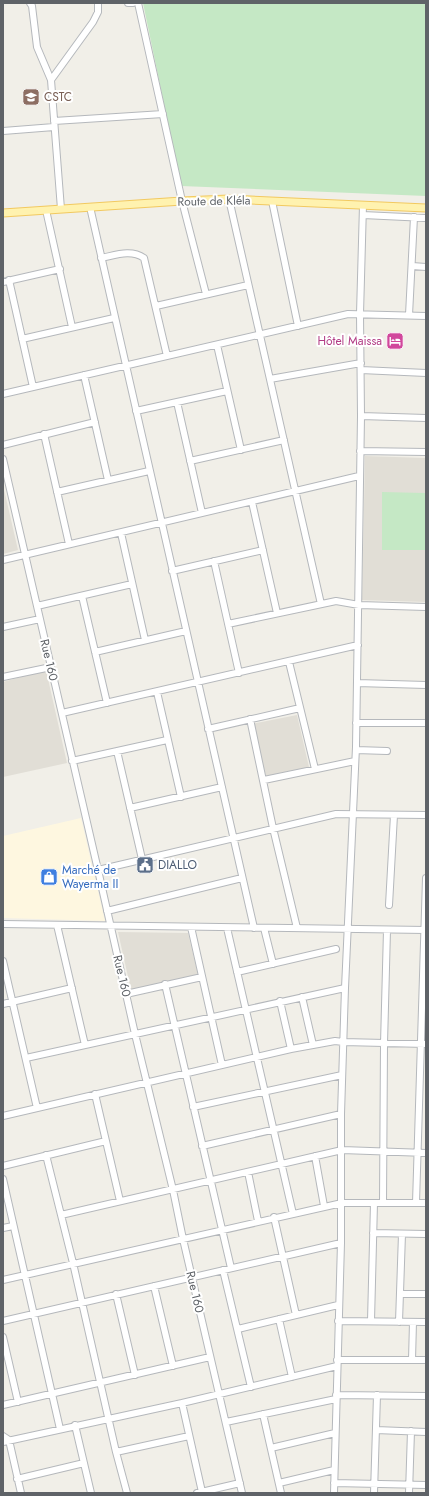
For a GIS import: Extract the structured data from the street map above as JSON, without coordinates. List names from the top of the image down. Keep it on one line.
{"streets":{"main road":["Route de Kléla"],"street":["Rue 160"]},"places":{"school or university":["CSTC"],"hotel":["Hôtel Maissa"],"public building":["DIALLO"],"shop":["Marché de Wayerma II"]}}
